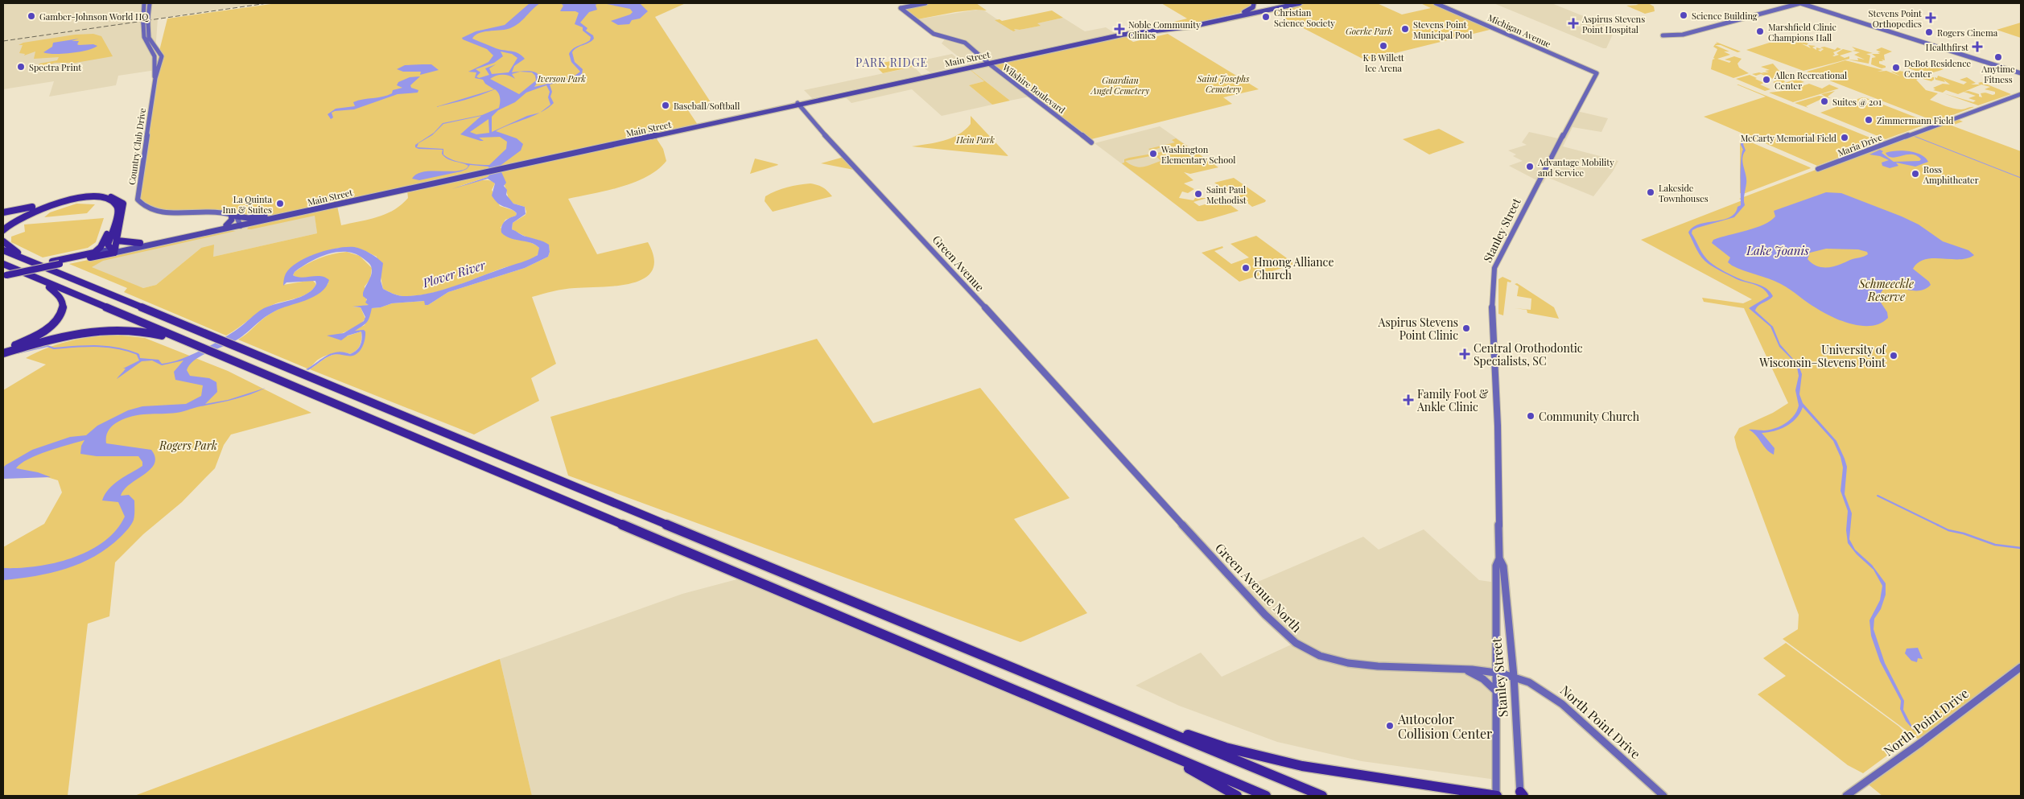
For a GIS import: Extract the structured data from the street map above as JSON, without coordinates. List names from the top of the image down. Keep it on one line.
{"streets":{"highway":["Main Street"],"street":["Michigan Avenue","Wilshire Boulevard","Maria Drive","Country Club Drive","Stanley Street","Green Avenue","Green Avenue North","North Point Drive"]},"crossings":[["Michigan Avenue","Stanley Street"],["Main Street","Wilshire Boulevard"],["Main Street","Country Club Drive"],["Main Street","Green Avenue"],["Stanley Street","Green Avenue North"],["Stanley Street","North Point Drive"],["Green Avenue","Green Avenue North"],["Green Avenue North","North Point Drive"]],"districts":["PARK RIDGE"],"water":["Lake Joanis","Plover River"],"parks":["Goerke Park","Iverson Park","Saint Josephs Cemetery","Guardian Angel Cemetery","Hein Park","Schmeeckle Reserve","Rogers Park"],"places":{"other":["Science Building","Gamber-Johnson World HQ","Christian Science Society","Stevens Point Municipal Pool","Marshfield Clinic Champions Hall","Rogers Cinema","K B Willett Ice Arena","Anytime Fitness","Spectra Print","DeBot Residence Center","Allen Recreational Center","Suites @ 201","Baseball/Softball","Zimmermann Field","McCarty Memorial Field","Washington Elementary School","Advantage Mobility and Service","Ross Amphitheater","Lakeside Townhouses","Saint Paul Methodist","La Quinta Inn & Suites","Hmong Alliance Church","Aspirus Stevens Point Clinic","University of Wisconsin–Stevens Point","Community Church","Autocolor Collision Center"],"health":["Stevens Point Orthopedics","Aspirus Stevens Point Hospital","Noble Community Clinics","Healthfirst","Central Orothodontic Specialists, SC","Family Foot & Ankle Clinic"]}}
